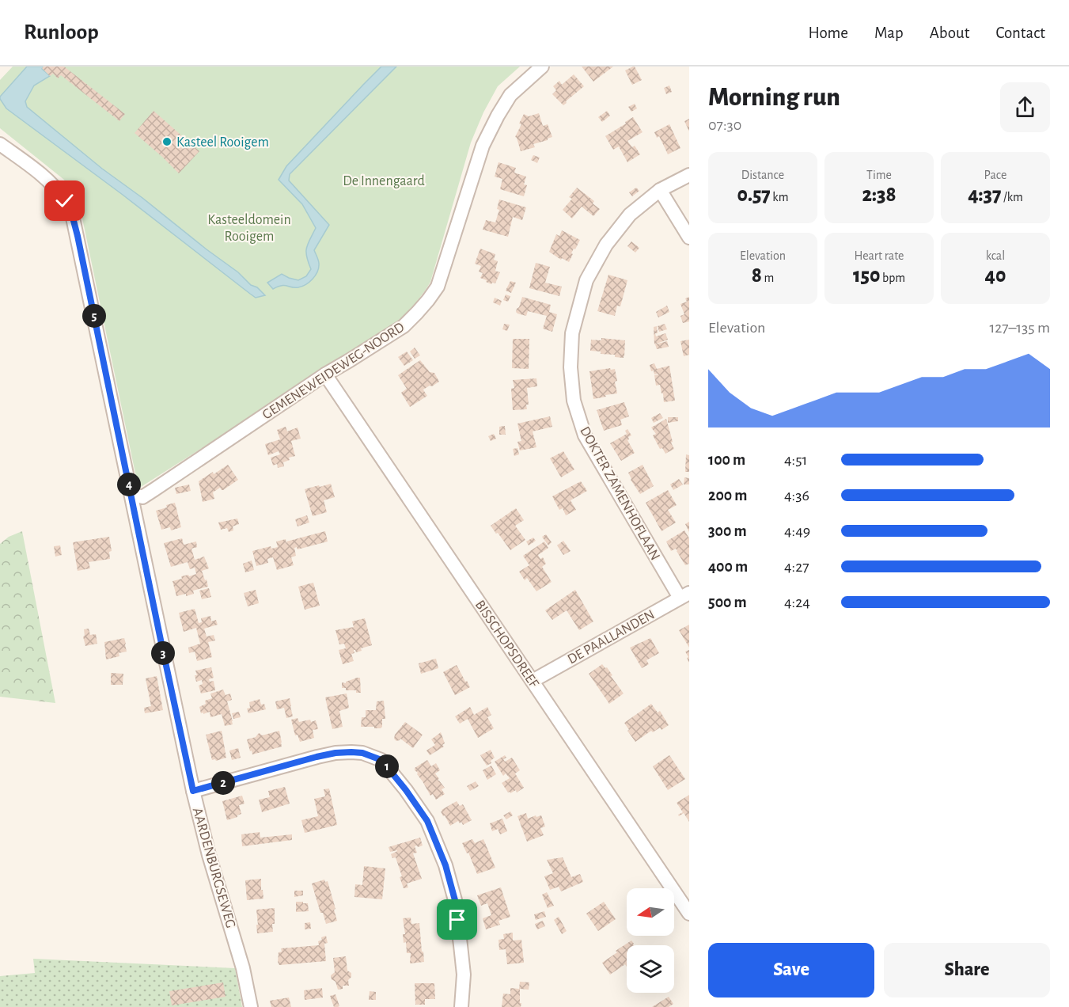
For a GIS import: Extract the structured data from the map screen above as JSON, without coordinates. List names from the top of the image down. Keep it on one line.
{"streets":{"street":["GEMENEWEIDEWEG-NOORD","DOKTER ZAMENHOFLAAN","DE PAALLANDEN","BISSCHOPSDREEF","AARDENBURGSEWEG"]},"crossings":[["GEMENEWEIDEWEG-NOORD","BISSCHOPSDREEF"],["GEMENEWEIDEWEG-NOORD","AARDENBURGSEWEG"],["DOKTER ZAMENHOFLAAN","DE PAALLANDEN"],["DE PAALLANDEN","BISSCHOPSDREEF"]],"parks":["De Innengaard","Kasteeldomein Rooigem"],"places":["Kasteel Rooigem"],"north":"left","page":{"header":"Runloop","nav":["Home","Map","About","Contact"],"heading":["Morning run","07:30"],"stats":[["Distance","0.57 km"],["Time","2:38"],["Pace","4:37 /km"],["Elevation","8 m"],["Heart rate","150 bpm"],["kcal","40"]],"pins":["5","4","3","1","2"],"chart":["Elevation","127–135 m"],"list":[{"name":"100 m","note":"4:51"},{"name":"200 m","note":"4:36"},{"name":"300 m","note":"4:49"},{"name":"400 m","note":"4:27"},{"name":"500 m","note":"4:24"}],"buttons":["Save","Share"]}}
